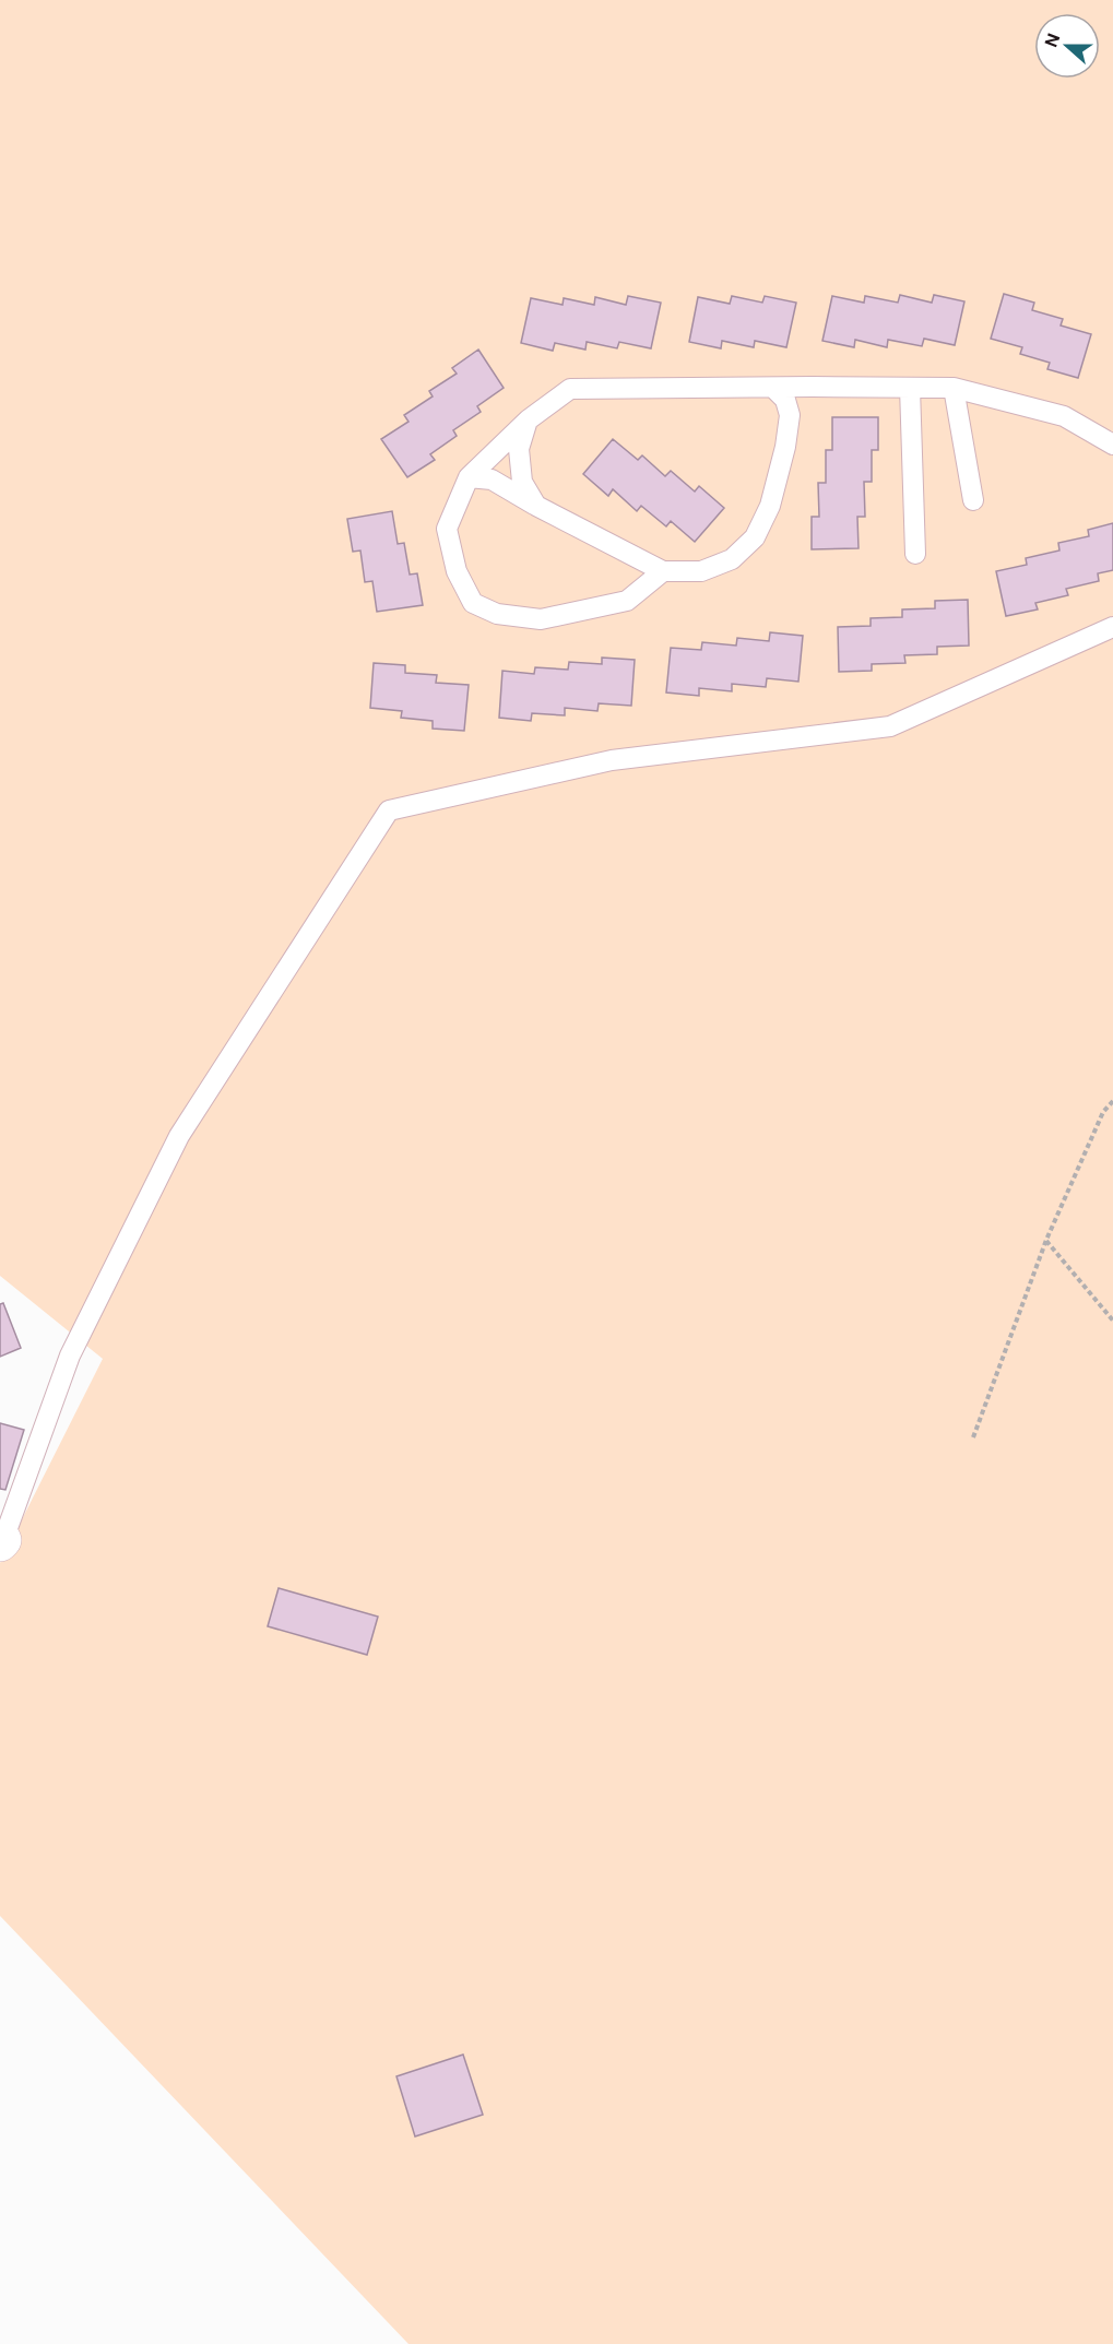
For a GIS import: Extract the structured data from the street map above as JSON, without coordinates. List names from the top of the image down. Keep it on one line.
{"north":"left"}
